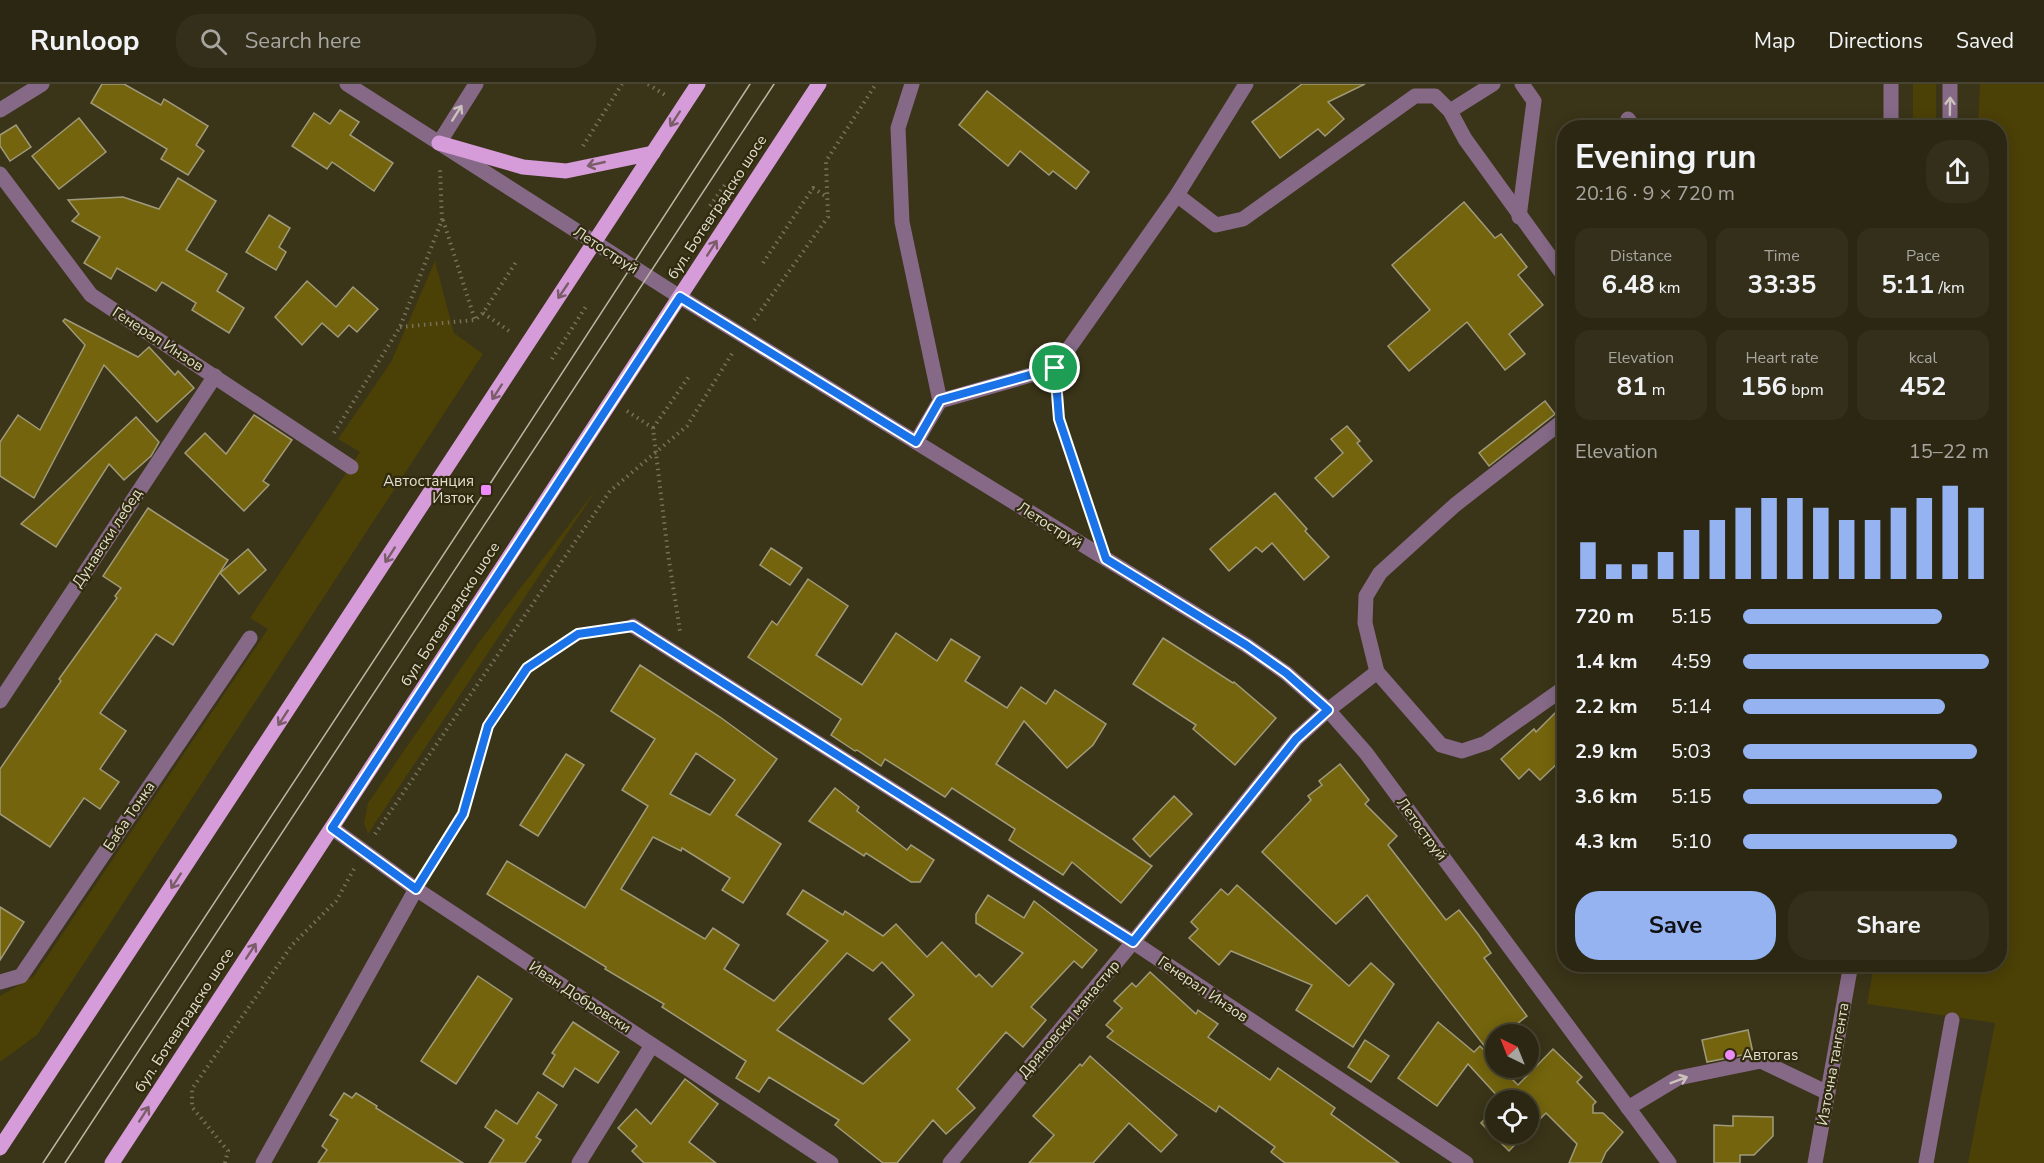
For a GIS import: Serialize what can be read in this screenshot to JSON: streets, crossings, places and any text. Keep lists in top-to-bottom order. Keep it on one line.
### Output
{"streets":{"main road":["бул. Ботевградско шосе"],"street":["Летоструй","Генерал Инзов","Дунавски лебед","Баба Тонка","Иван Добровски","Дряновски манастир","Източна тангента"]},"crossings":[["бул. Ботевградско шосе","Летоструй"],["бул. Ботевградско шосе","Иван Добровски"],["Летоструй","Дряновски манастир"],["Генерал Инзов","Дунавски лебед"],["Генерал Инзов","Дряновски манастир"]],"places":{"transit":["Автостанция Изток"],"other":["Автогаѕ"]},"north":"top left","page":{"header":"Runloop","search":"Search here","nav":["Map","Directions","Saved"],"heading":["Evening run","20:16 · 9 × 720 m"],"stats":[["Distance","6.48 km"],["Time","33:35"],["Pace","5:11 /km"],["Elevation","81 m"],["Heart rate","156 bpm"],["kcal","452"]],"chart":["Elevation","15–22 m"],"list":[{"name":"720 m","note":"5:15"},{"name":"1.4 km","note":"4:59"},{"name":"2.2 km","note":"5:14"},{"name":"2.9 km","note":"5:03"},{"name":"3.6 km","note":"5:15"},{"name":"4.3 km","note":"5:10"}],"buttons":["Save","Share"]}}
